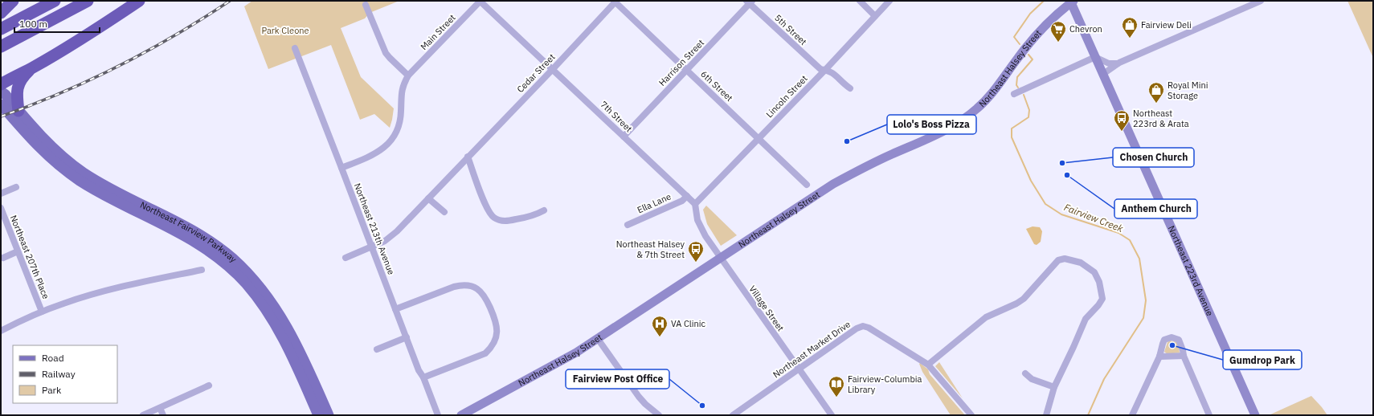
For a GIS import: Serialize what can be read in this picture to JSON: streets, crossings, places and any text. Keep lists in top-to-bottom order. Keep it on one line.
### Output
{"streets":{"main road":["Northeast Halsey Street","Northeast Fairview Parkway","Northeast 223rd Avenue"],"street":["5th Street","Main Street","Harrison Street","Cedar Street","6th Street","Lincoln Street","7th Street","Ella Lane","Northeast 213th Avenue","Northeast 207th Place","Village Street","Northeast Market Drive"]},"crossings":[["5th Street","Harrison Street"],["5th Street","Lincoln Street"],["Main Street","7th Street"],["Main Street","Northeast 213th Avenue"],["Harrison Street","6th Street"],["Harrison Street","7th Street"],["Northeast Halsey Street","Northeast 223rd Avenue"],["Northeast Halsey Street","Village Street"],["Cedar Street","6th Street"],["Cedar Street","7th Street"],["Cedar Street","Northeast 213th Avenue"],["6th Street","Lincoln Street"],["Lincoln Street","7th Street"],["7th Street","Ella Lane"],["Village Street","Northeast Market Drive"]],"water":["Fairview Creek"],"parks":["Park Cleone"],"places":{"shop":["Fairview Deli","Royal Mini Storage"],"supermarket":["Chevron"],"bus stop":["Northeast 223rd & Arata","Northeast Halsey & 7th Street"],"other":["Lolo's Boss Pizza","Chosen Church","Anthem Church","Gumdrop Park","Fairview Post Office"],"hospital":["VA Clinic"],"library":["Fairview-Columbia Library"]},"legend":["Road","Railway","Park"],"scale_bar":"100 m"}
